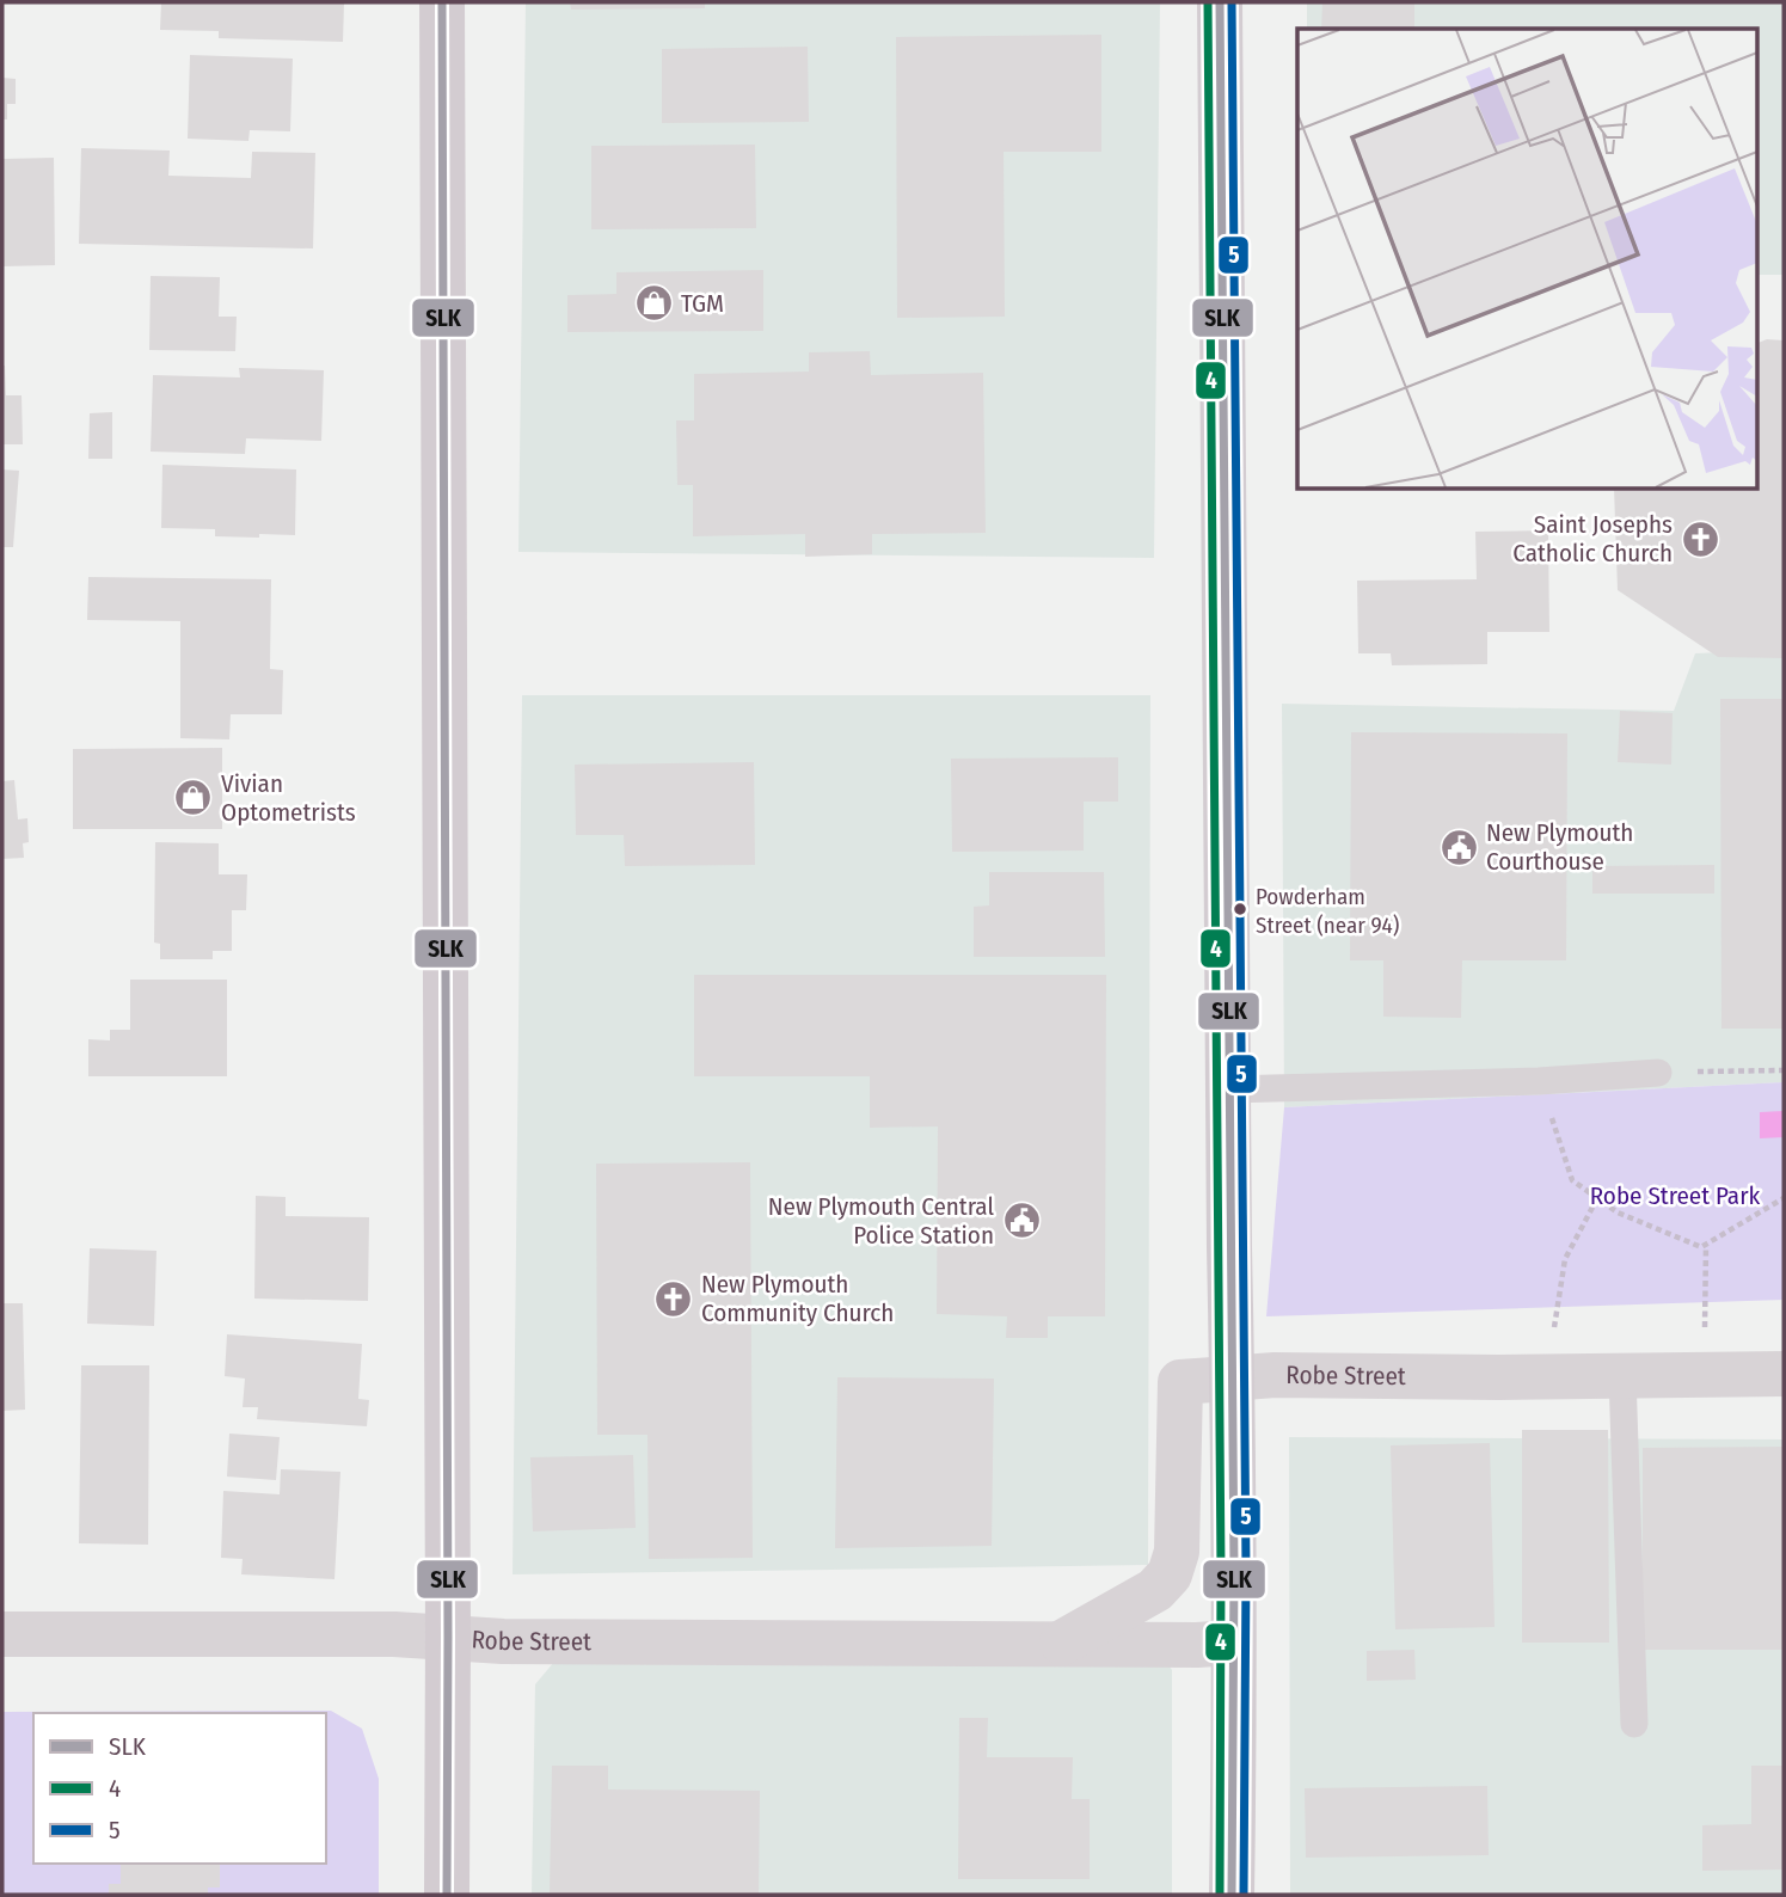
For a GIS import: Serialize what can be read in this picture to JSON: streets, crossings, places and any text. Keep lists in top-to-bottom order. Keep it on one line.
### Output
{"streets":{"street":["Robe Street"]},"parks":["Robe Street Park"],"places":{"shop":["TGM","Vivian Optometrists"],"church":["Saint Josephs Catholic Church","New Plymouth Community Church"],"public building":["New Plymouth Courthouse","New Plymouth Central Police Station"],"other":["Powderham Street (near 94)"]},"lines":["transit line SLK","transit line 4","transit line 5"],"legend":["SLK","4","5"]}
